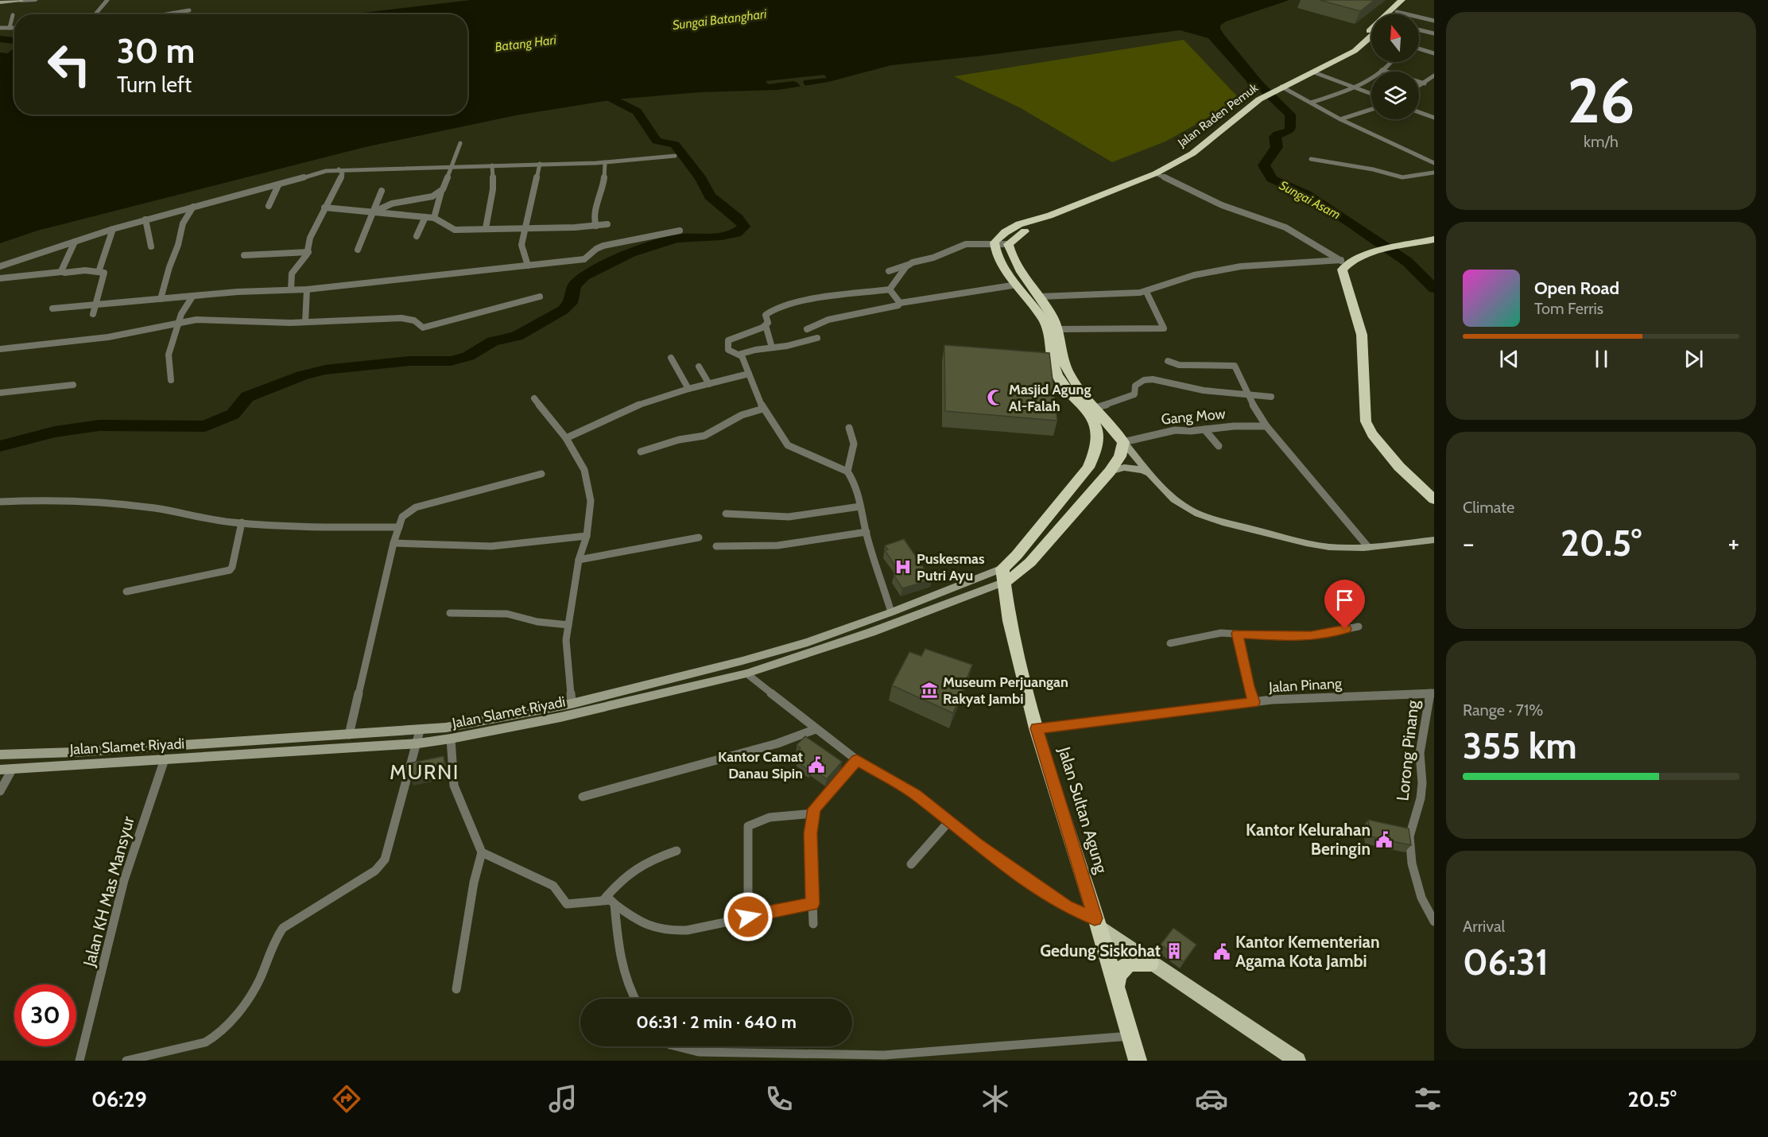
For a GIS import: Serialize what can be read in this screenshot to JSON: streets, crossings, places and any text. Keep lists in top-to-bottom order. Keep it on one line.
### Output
{"streets":{"highway":["Jalan Raden Pemuk","Jalan Sultan Agung"],"main road":["Jalan Slamet Riyadi"],"street":["Gang Mow","Jalan Pinang","Lorong Pinang","Jalan KH Mas Mansyur"]},"crossings":[["Jalan Pinang","Lorong Pinang"],["Jalan Pinang","Jalan Sultan Agung"],["Jalan Slamet Riyadi","Jalan Sultan Agung"],["Jalan Slamet Riyadi","Jalan KH Mas Mansyur"]],"districts":["MURNI"],"water":["Sungai Batanghari","Batang Hari","Sungai Asam"],"places":{"mosque":["Masjid Agung Al-Falah"],"hospital":["Puskesmas Putri Ayu"],"museum":["Museum Perjuangan Rakyat Jambi"],"public building":["Kantor Camat Danau Sipin","Kantor Kelurahan Beringin","Kantor Kementerian Agama Kota Jambi"],"building":["Gedung Siskohat"]},"north":"top","page":{"tile":[["26","km/h"],"Climate",["Range · 71%","355 km"],["Arrival","06:31"]],"turn":["30 m","Turn left"],"song":["Open Road","Tom Ferris"],"heat":["−","20.5°","+"],"limit":"30","trip":"06:31 · 2 min · 640 m","tabs":["06:29","20.5°"]}}
